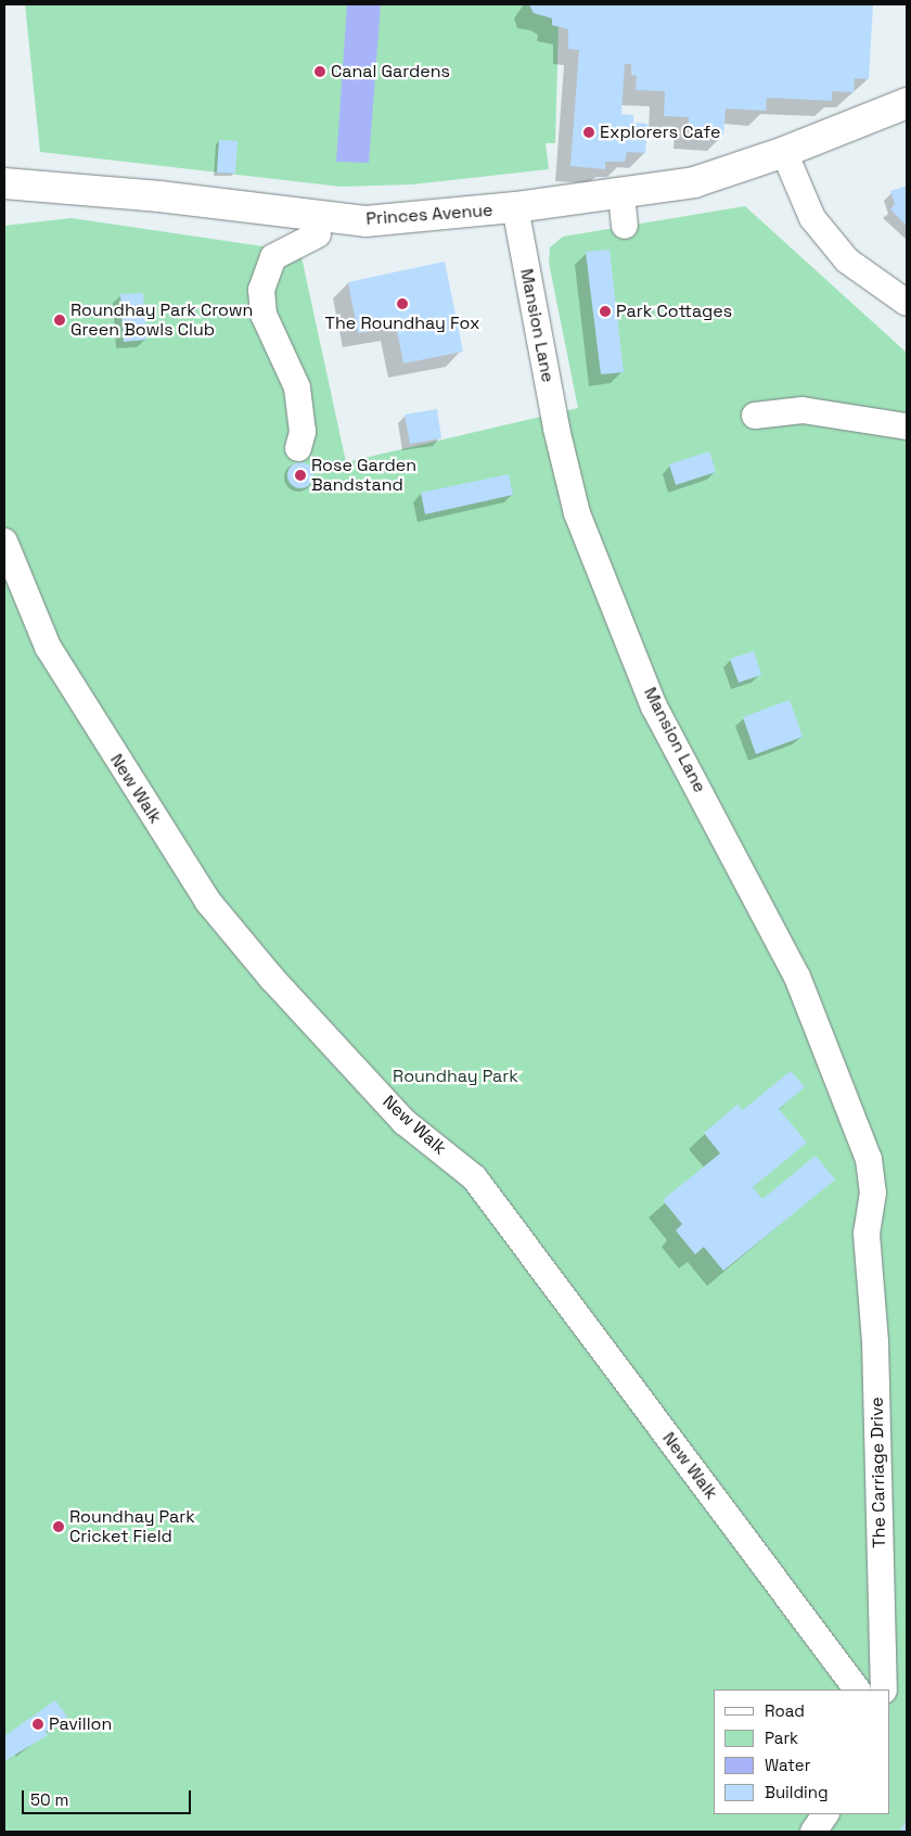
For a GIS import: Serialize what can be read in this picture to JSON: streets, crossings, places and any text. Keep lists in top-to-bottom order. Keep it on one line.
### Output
{"streets":{"street":["Princes Avenue","Mansion Lane","New Walk","The Carriage Drive"]},"crossings":[["Princes Avenue","Mansion Lane"],["Mansion Lane","The Carriage Drive"]],"parks":["Roundhay Park"],"places":["Canal Gardens","Explorers Cafe","The Roundhay Fox","Park Cottages","Roundhay Park Crown Green Bowls Club","Rose Garden Bandstand","Roundhay Park Cricket Field","Pavillon"],"legend":["Road","Park","Water","Building"],"scale_bar":"50 m"}
